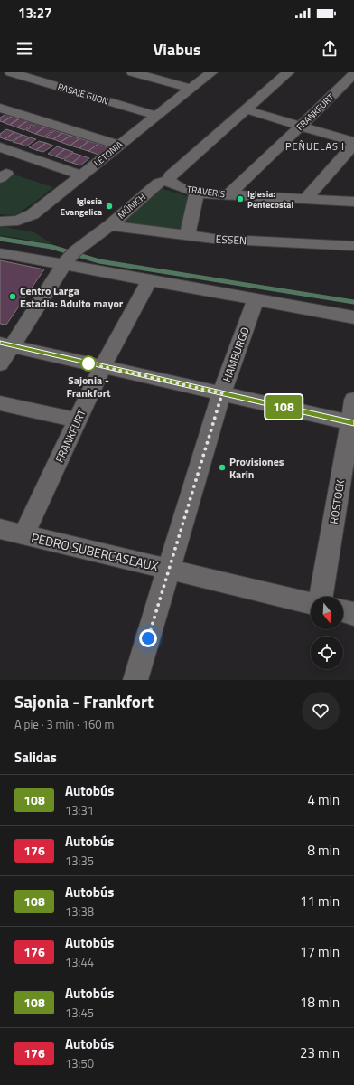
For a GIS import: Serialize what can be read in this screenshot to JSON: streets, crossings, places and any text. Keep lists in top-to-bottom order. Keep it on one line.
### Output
{"streets":{"street":["PASAJE GIJON","FRANKFURT","LETONIA","TRAVERIS","MÚNICH","ESSEN","HAMBURGO","ROSTOCK","PEDRO SUBERCASEAUX"]},"crossings":[["PASAJE GIJON","LETONIA"],["FRANKFURT","TRAVERIS"],["FRANKFURT","PEDRO SUBERCASEAUX"],["TRAVERIS","MÚNICH"],["MÚNICH","ESSEN"],["HAMBURGO","PEDRO SUBERCASEAUX"]],"districts":["PEÑUELAS I"],"places":["Iglesia: Pentecostal","Iglesia Evangelica","Centro Larga Estadia: Adulto mayor","Sajonia - Frankfort","Provisiones Karin"],"lines":["bus line 108"],"north":"bottom","page":{"status":"13:27","header":"Viabus","on_map":"108","heading":[["Sajonia - Frankfort","A pie · 3 min · 160 m"],"Salidas"],"list":[{"mark":"108","name":"Autobús","note":"13:31","value":"4 min"},{"mark":"176","name":"Autobús","note":"13:35","value":"8 min"},{"mark":"108","name":"Autobús","note":"13:38","value":"11 min"},{"mark":"176","name":"Autobús","note":"13:44","value":"17 min"},{"mark":"108","name":"Autobús","note":"13:45","value":"18 min"},{"mark":"176","name":"Autobús","note":"13:50","value":"23 min"}]}}
